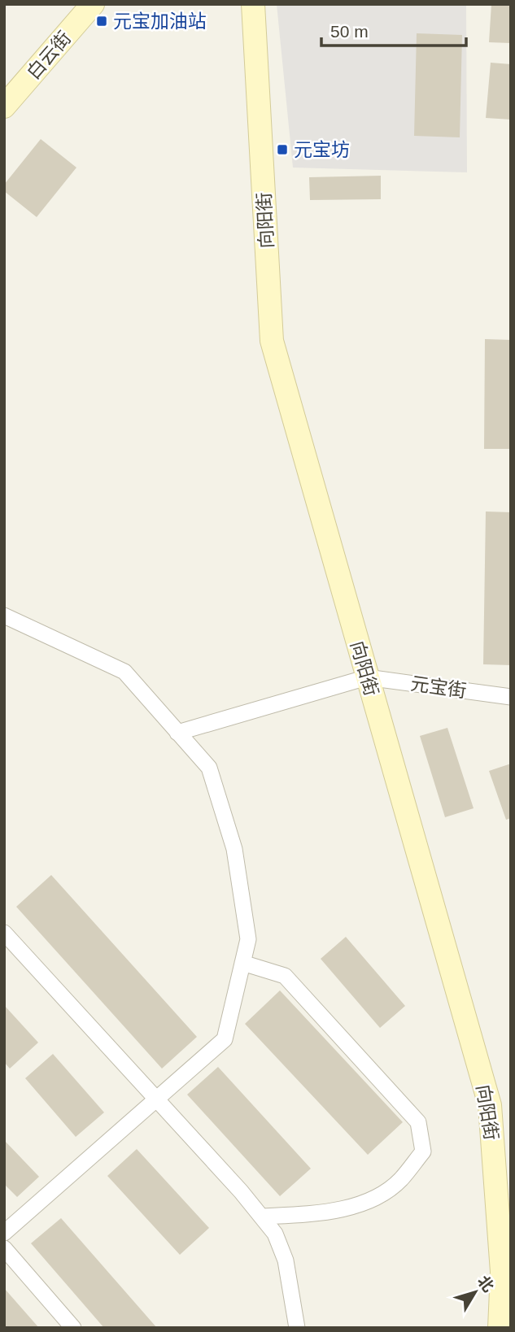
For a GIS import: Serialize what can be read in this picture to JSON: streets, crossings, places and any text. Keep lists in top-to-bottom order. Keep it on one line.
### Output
{"streets":{"street":["白云街","向阳街","元宝街"]},"crossings":[["向阳街","元宝街"]],"places":{"transit":["元宝加油站","元宝坊"]},"scale_bar":"50 m","north":"top right"}
